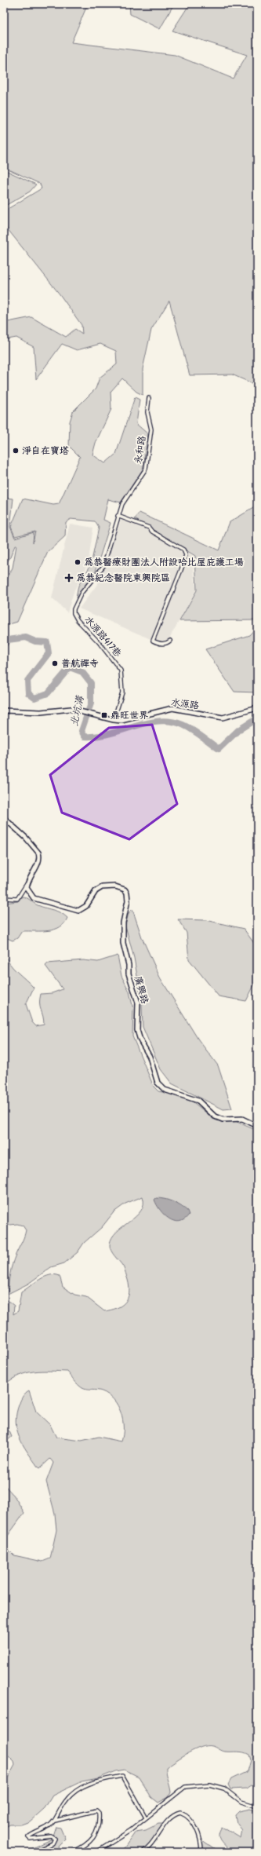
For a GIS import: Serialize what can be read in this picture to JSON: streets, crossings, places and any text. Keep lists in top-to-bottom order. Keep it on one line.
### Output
{"streets":{"street":["永和路","水源路417巷","水源路","廣興路"]},"crossings":[["永和路","水源路417巷"],["水源路417巷","水源路"]],"water":["北坑溝"],"places":{"other":["淨自在寶塔","為恭醫療財團法人附設哈比屋庇護工場","普航禪寺"],"health":["為恭紀念醫院東興院區"],"transit":["鼎旺世界"]}}
